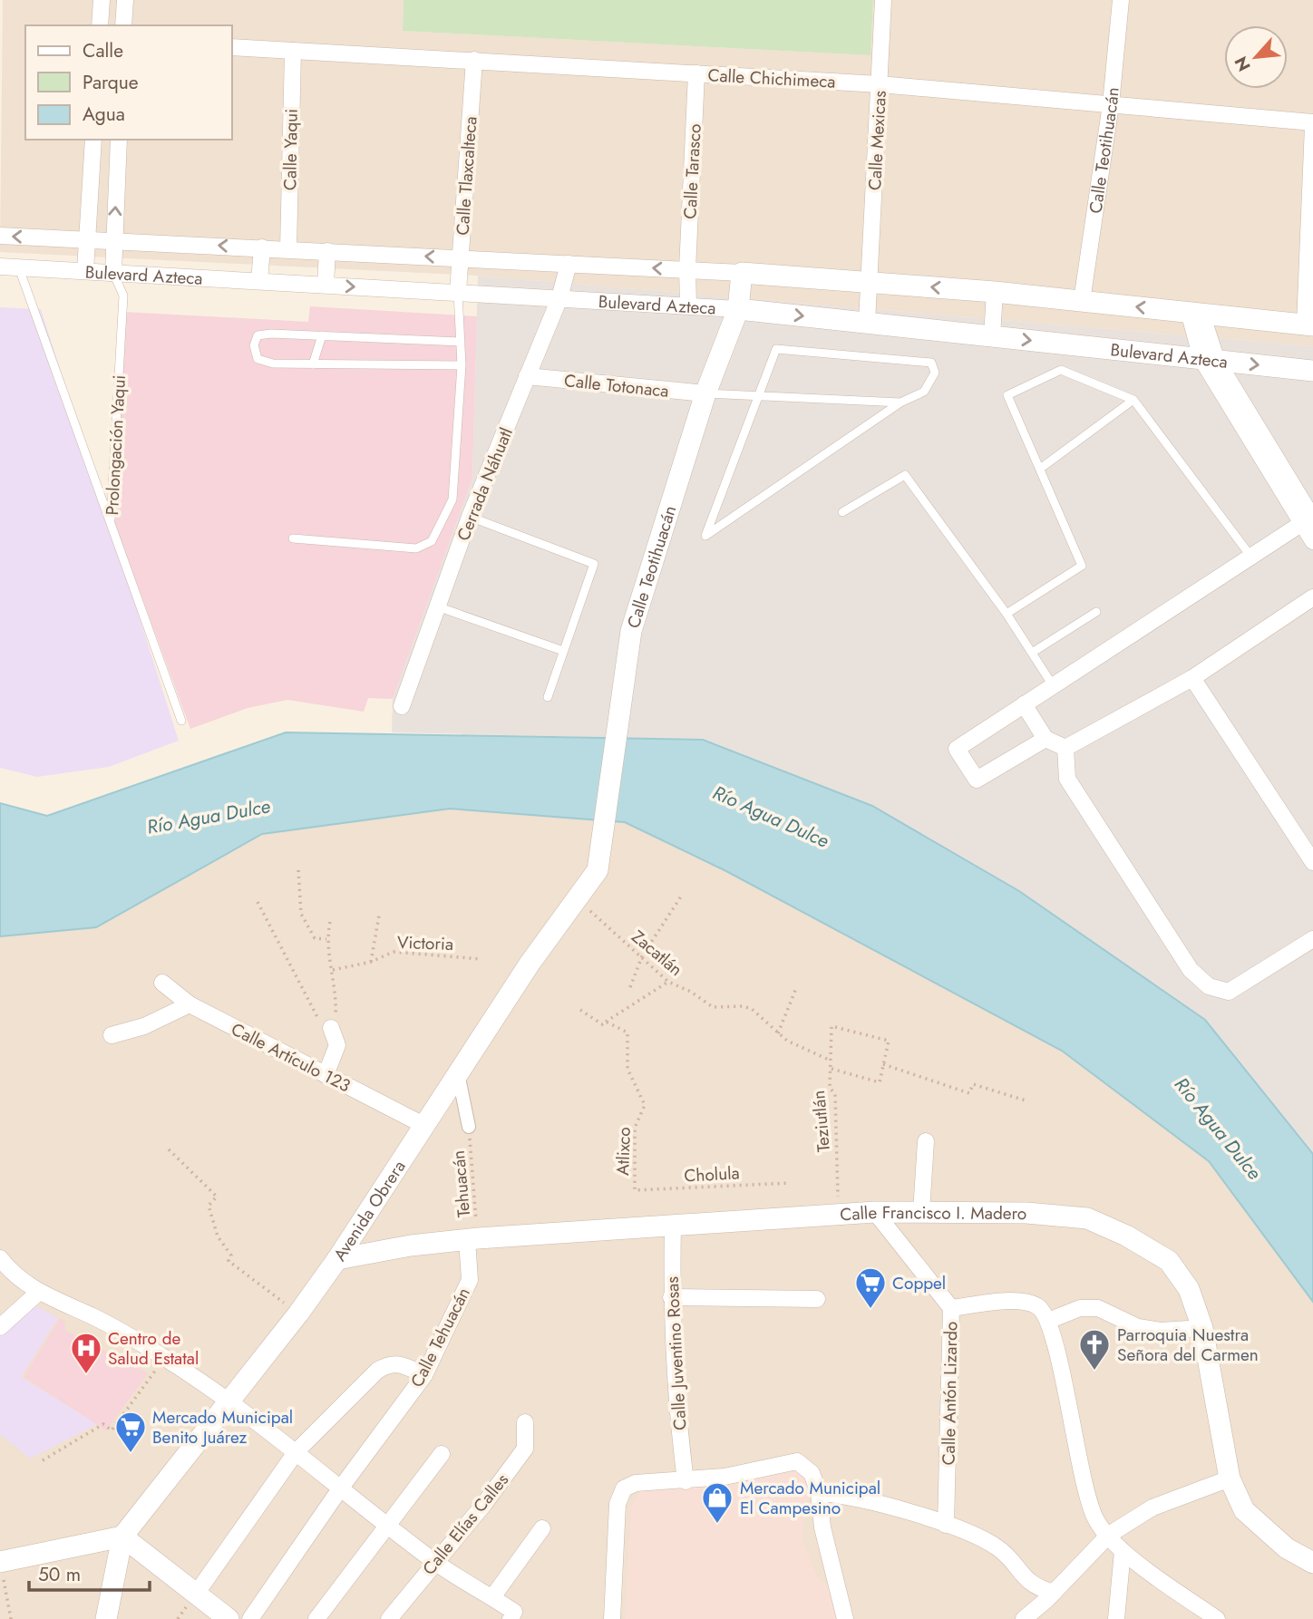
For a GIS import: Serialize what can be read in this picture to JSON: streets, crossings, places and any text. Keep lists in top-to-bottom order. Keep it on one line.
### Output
{"streets":{"street":["Calle Chichimeca","Calle Mexicas","Calle Yaqui","Calle Teotihuacán","Calle Tarasco","Calle Tlaxcalteca","Bulevard Azteca","Calle Totonaca","Cerrada Náhuatl","Calle Artículo 123","Avenida Obrera","Calle Francisco I. Madero","Calle Tehuacán","Calle Juventino Rosas","Calle Antón Lizardo","Calle Elías Calles"],"lane":["Prolongación Yaqui"],"path":["Victoria","Zacatlán","Teziutlán","Atlixco","Cholula","Tehuacán"]},"crossings":[["Calle Chichimeca","Calle Mexicas"],["Calle Chichimeca","Calle Yaqui"],["Calle Chichimeca","Calle Teotihuacán"],["Calle Chichimeca","Calle Tarasco"],["Calle Chichimeca","Calle Tlaxcalteca"],["Calle Mexicas","Bulevard Azteca"],["Calle Yaqui","Bulevard Azteca"],["Calle Teotihuacán","Bulevard Azteca"],["Calle Teotihuacán","Calle Totonaca"],["Calle Teotihuacán","Avenida Obrera"],["Calle Tarasco","Bulevard Azteca"],["Calle Tlaxcalteca","Bulevard Azteca"],["Bulevard Azteca","Prolongación Yaqui"],["Bulevard Azteca","Cerrada Náhuatl"],["Calle Totonaca","Cerrada Náhuatl"],["Zacatlán","Teziutlán"],["Zacatlán","Avenida Obrera"],["Calle Artículo 123","Avenida Obrera"],["Teziutlán","Calle Francisco I. Madero"],["Atlixco","Cholula"],["Tehuacán","Calle Francisco I. Madero"],["Tehuacán","Calle Tehuacán"],["Avenida Obrera","Calle Francisco I. Madero"],["Calle Francisco I. Madero","Calle Tehuacán"],["Calle Francisco I. Madero","Calle Juventino Rosas"],["Calle Francisco I. Madero","Calle Antón Lizardo"]],"water":["Río Agua Dulce"],"places":{"supermarket":["Coppel","Mercado Municipal Benito Juárez"],"church":["Parroquia Nuestra Señora del Carmen"],"hospital":["Centro de Salud Estatal"],"shop":["Mercado Municipal El Campesino"]},"legend":["Calle","Parque","Agua"],"scale_bar":"50 m","north":"bottom left"}
